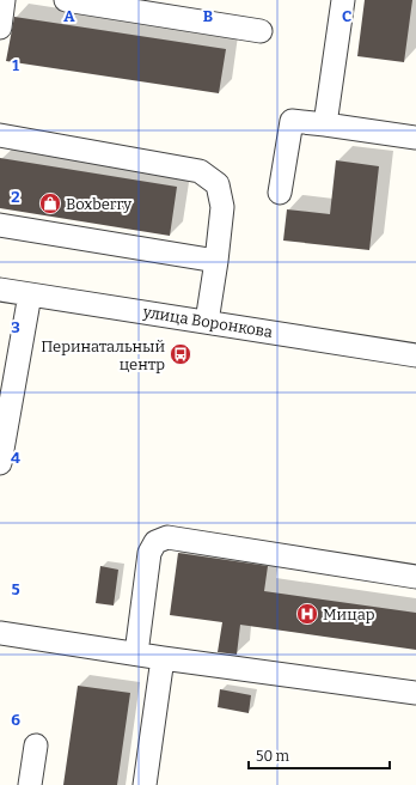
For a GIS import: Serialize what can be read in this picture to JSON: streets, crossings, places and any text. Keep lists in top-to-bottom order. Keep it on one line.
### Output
{"streets":{"street":["улица Воронкова"]},"places":{"shop":["Boxberry"],"bus stop":["Перинатальный центр"],"hospital":["Мицар"]},"scale_bar":"50 m","grid":{"columns":["A","B","C"],"rows":["1","2","3","4","5","6"]}}
